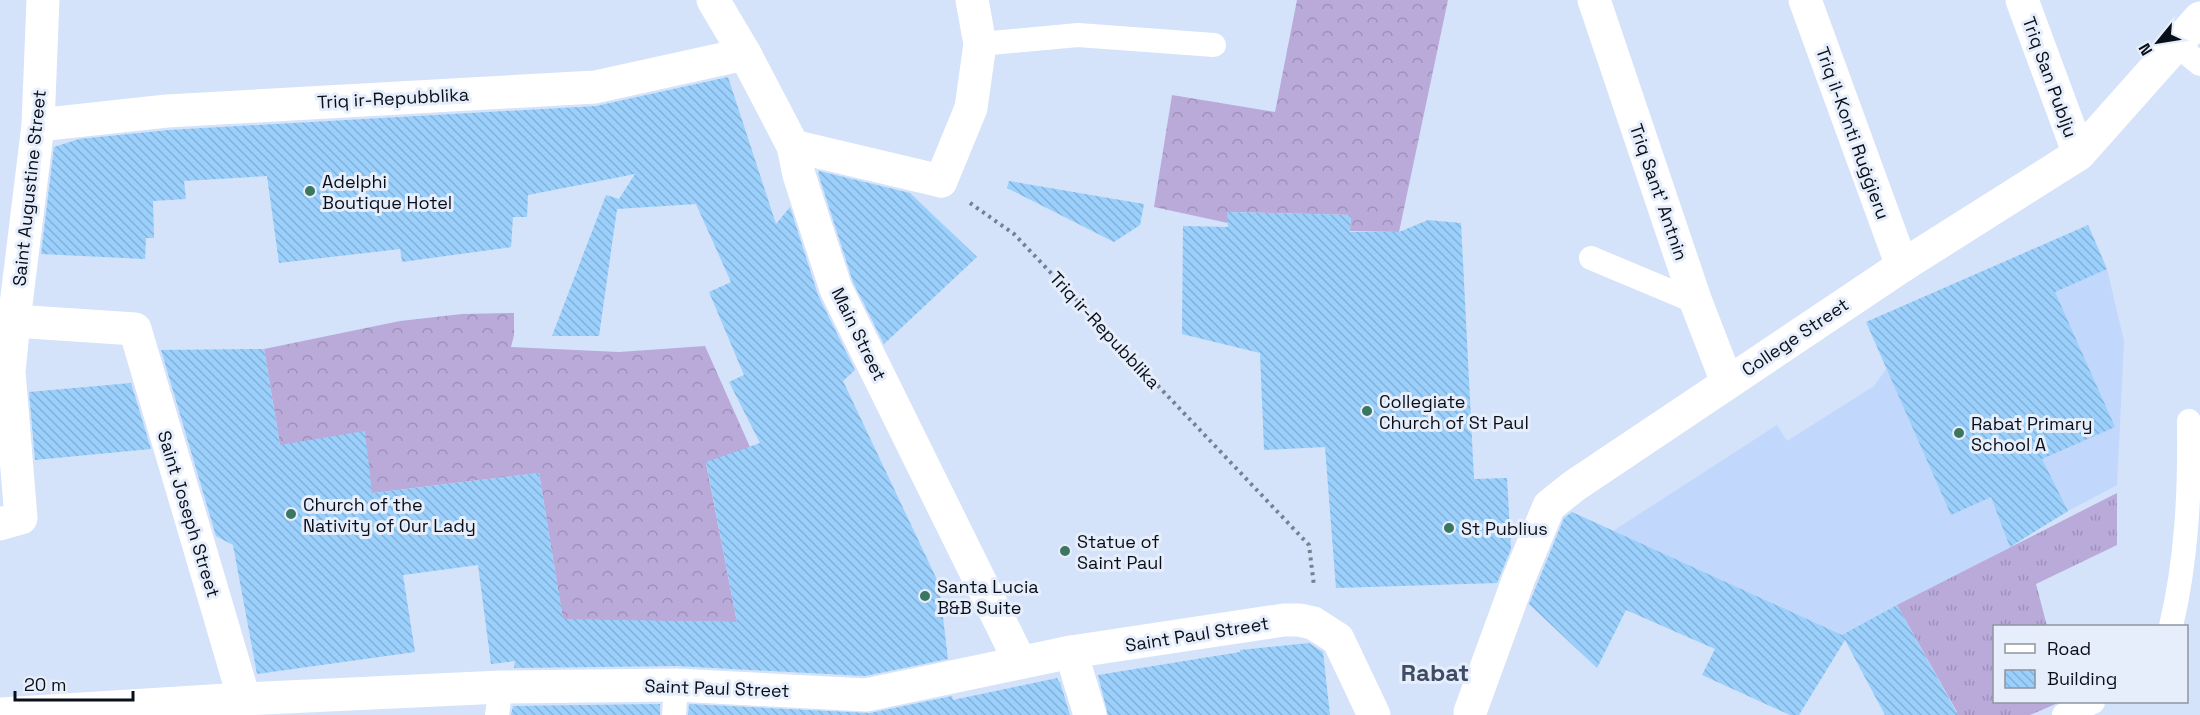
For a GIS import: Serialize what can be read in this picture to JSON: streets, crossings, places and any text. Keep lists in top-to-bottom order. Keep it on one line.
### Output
{"streets":{"street":["Triq San Publju","Triq ir-Repubblika","Triq il-Konti Ruġġieru","Saint Augustine Street","Triq Sant' Antnin","Main Street","College Street","Saint Joseph Street","Saint Paul Street"]},"crossings":[["Triq San Publju","College Street"],["Triq ir-Repubblika","Saint Augustine Street"],["Triq ir-Repubblika","Main Street"],["Triq ir-Repubblika","Saint Paul Street"],["Triq il-Konti Ruġġieru","College Street"],["Saint Augustine Street","Saint Joseph Street"],["Triq Sant' Antnin","College Street"],["Main Street","Saint Paul Street"],["Saint Joseph Street","Saint Paul Street"]],"districts":["Rabat"],"places":["Adelphi Boutique Hotel","Collegiate Church of St Paul","Rabat Primary School A","Church of the Nativity of Our Lady","St Publius","Statue of Saint Paul","Santa Lucia B&B Suite"],"legend":["Road","Building"],"scale_bar":"20 m","north":"bottom left"}
